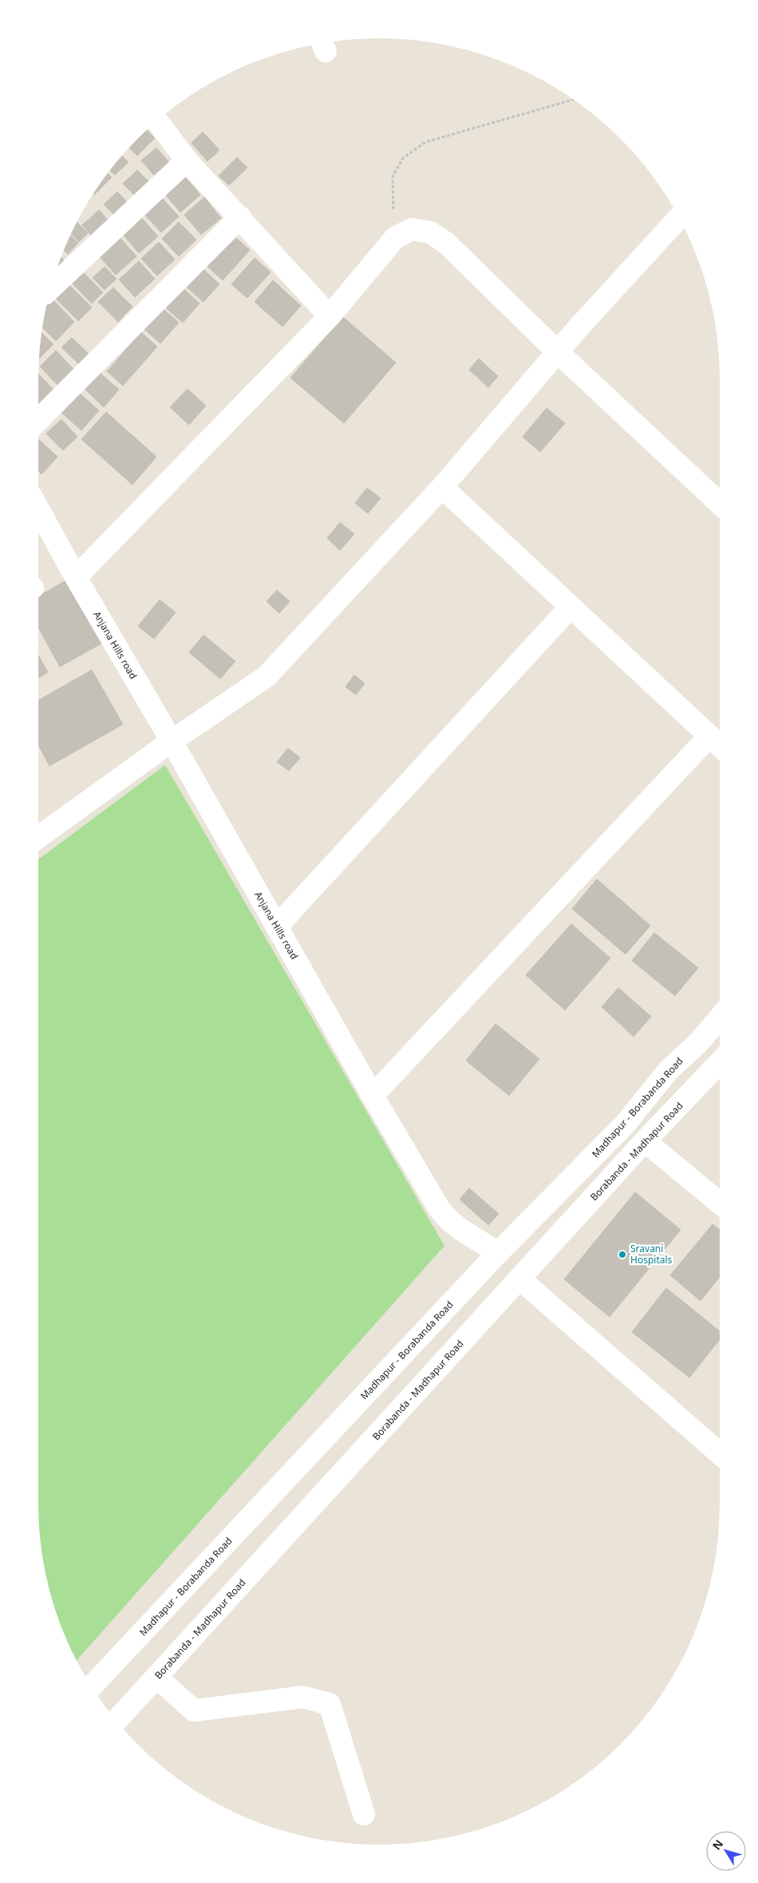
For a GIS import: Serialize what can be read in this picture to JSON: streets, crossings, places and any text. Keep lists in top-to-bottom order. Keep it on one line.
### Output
{"streets":{"street":["Anjana Hills road","Madhapur - Borabanda Road","Borabanda - Madhapur Road"]},"crossings":[["Anjana Hills road","Madhapur - Borabanda Road"]],"places":["Sravani Hospitals"],"north":"top left"}
